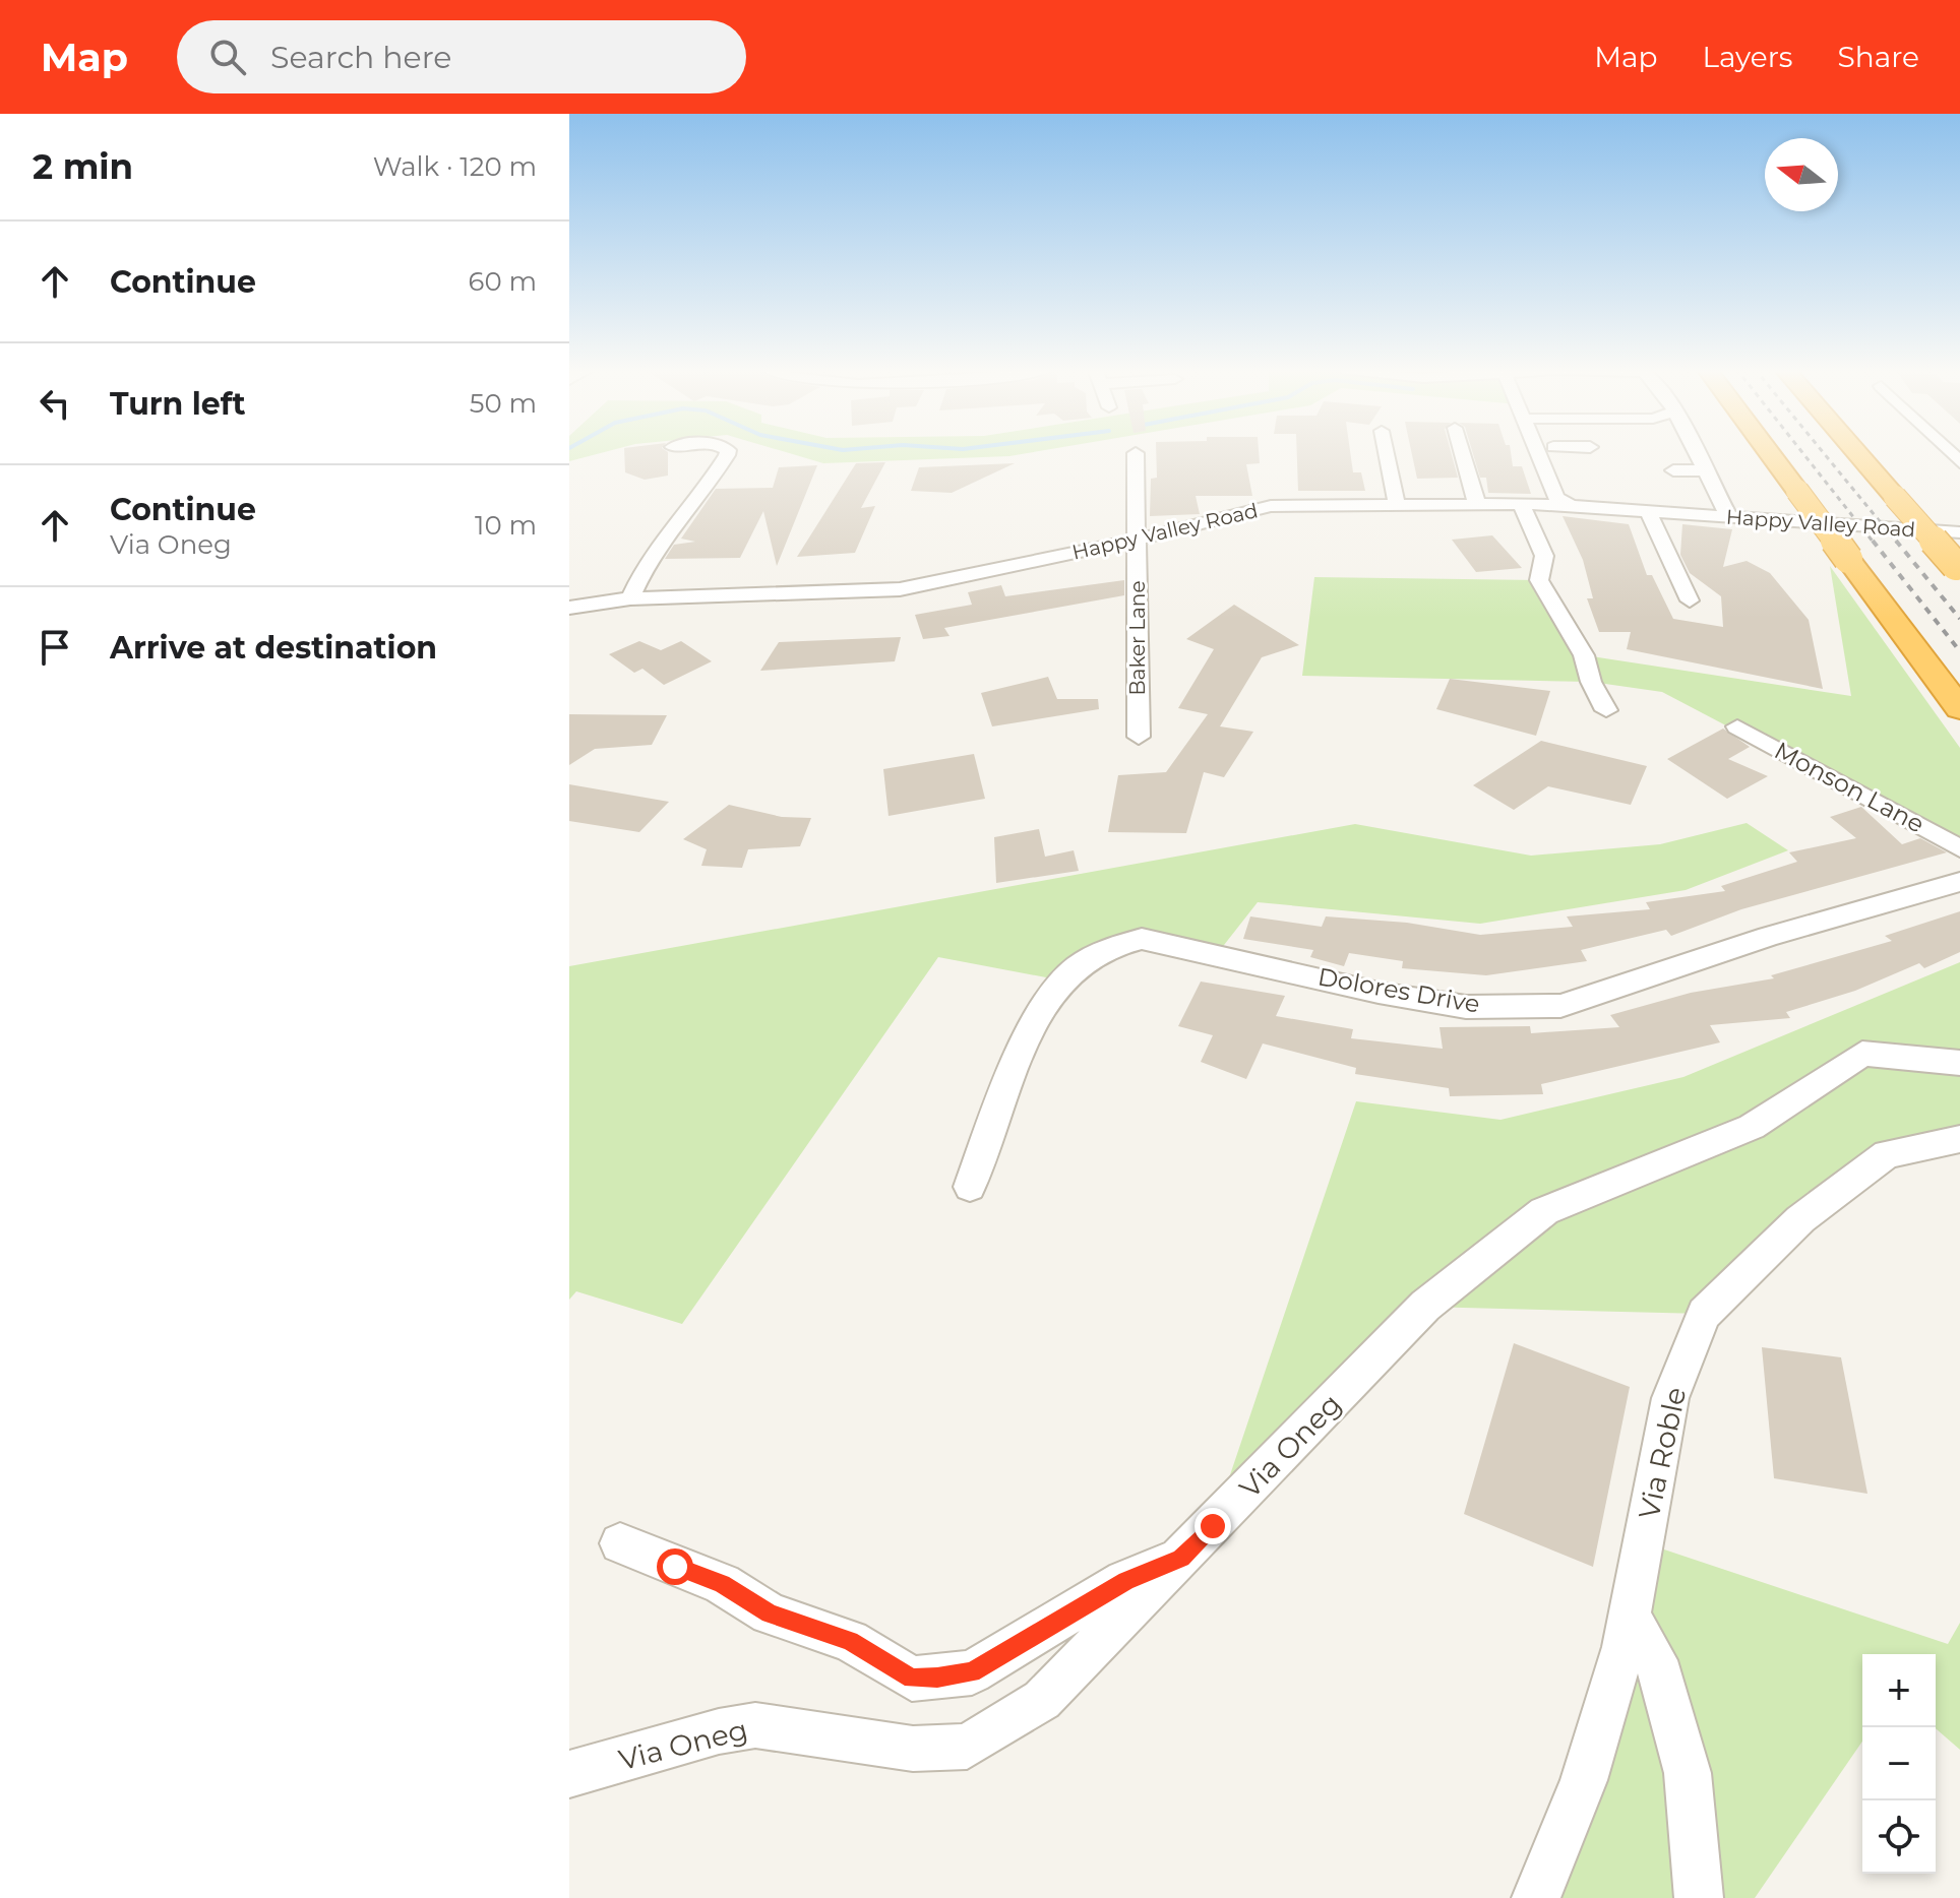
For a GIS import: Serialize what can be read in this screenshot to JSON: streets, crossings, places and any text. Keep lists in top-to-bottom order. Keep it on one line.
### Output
{"streets":{"street":["Happy Valley Road","Baker Lane","Monson Lane","Dolores Drive","Via Oneg","Via Roble"]},"crossings":[["Happy Valley Road","Baker Lane"]],"north":"left","page":{"header":"Map","search":"Search here","nav":["Map","Layers","Share"],"heading":["2 min","Walk · 120 m"],"list":[["Continue","60 m"],["Turn left","50 m"],["Continue","Via Oneg","10 m"],"Arrive at destination"],"map_buttons":["+","−"]}}
